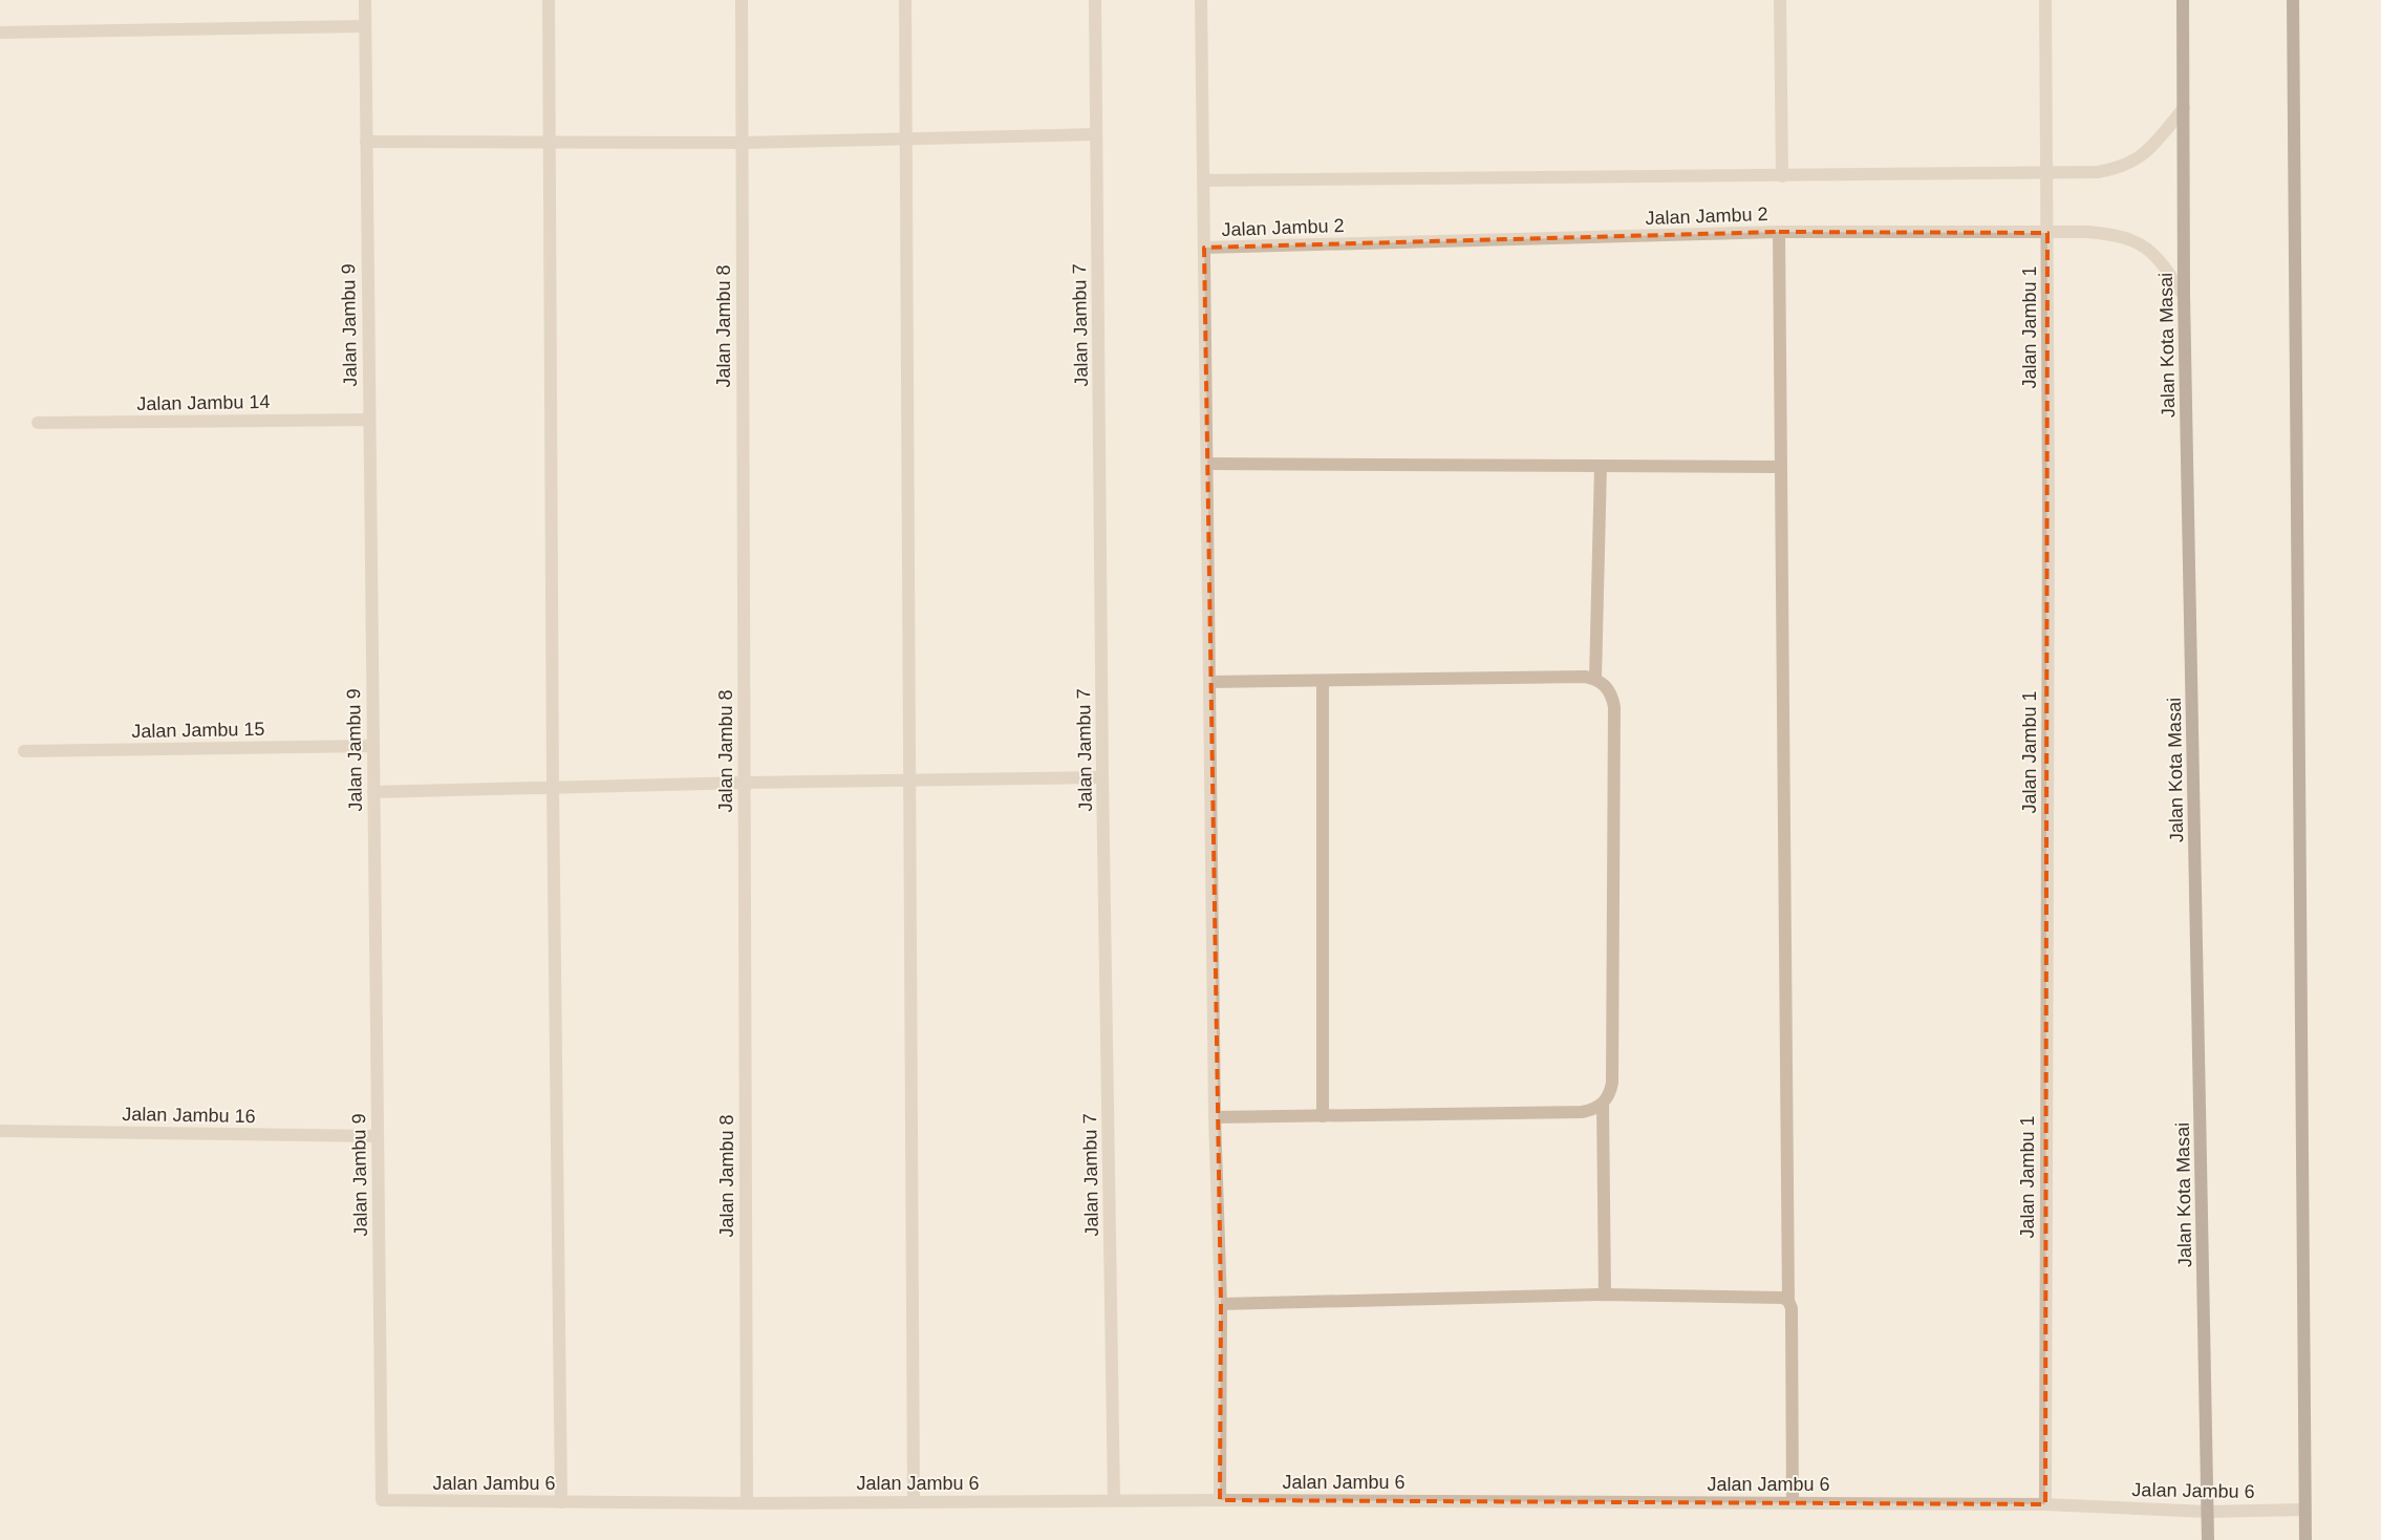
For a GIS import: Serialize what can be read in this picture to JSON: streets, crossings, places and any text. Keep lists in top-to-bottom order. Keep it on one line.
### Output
{"streets":{"main road":["Jalan Kota Masai"],"street":["Jalan Jambu 2","Jalan Jambu 9","Jalan Jambu 7","Jalan Jambu 8","Jalan Jambu 1","Jalan Jambu 14","Jalan Jambu 15","Jalan Jambu 16","Jalan Jambu 6"]},"crossings":[["Jalan Jambu 2","Jalan Jambu 1"],["Jalan Jambu 2","Jalan Kota Masai"],["Jalan Jambu 9","Jalan Jambu 14"],["Jalan Jambu 9","Jalan Jambu 15"],["Jalan Jambu 9","Jalan Jambu 16"],["Jalan Jambu 9","Jalan Jambu 6"],["Jalan Jambu 7","Jalan Jambu 6"],["Jalan Jambu 8","Jalan Jambu 6"],["Jalan Jambu 1","Jalan Jambu 6"],["Jalan Kota Masai","Jalan Jambu 6"]]}
